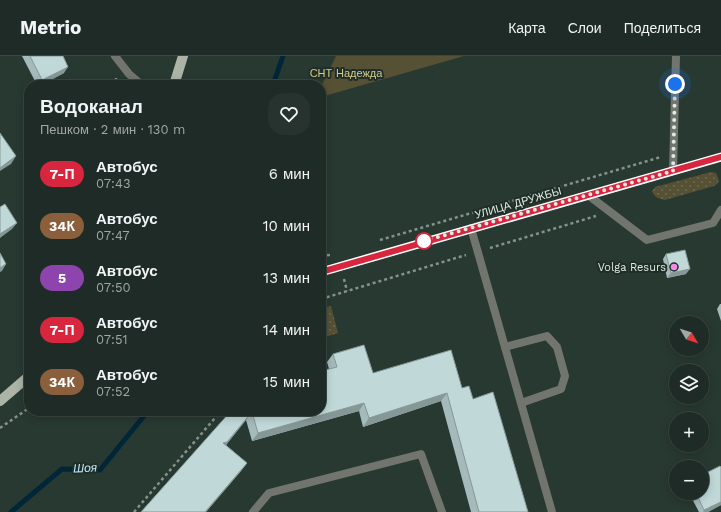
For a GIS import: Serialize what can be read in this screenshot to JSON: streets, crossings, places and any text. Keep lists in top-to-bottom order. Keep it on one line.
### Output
{"streets":{"main road":["УЛИЦА ДРУЖБЫ"]},"water":["Шоя"],"parks":["СНТ Надежда"],"places":["Volga Resurs"],"lines":["bus line 7-П"],"north":"bottom right","page":{"header":"Metrio","nav":["Карта","Слои","Поделиться"],"heading":["Водоканал","Пешком · 2 мин · 130 m"],"list":[{"mark":"7-П","name":"Автобус","note":"07:43","value":"6 мин"},{"mark":"34К","name":"Автобус","note":"07:47","value":"10 мин"},{"mark":"5","name":"Автобус","note":"07:50","value":"13 мин"},{"mark":"7-П","name":"Автобус","note":"07:51","value":"14 мин"},{"mark":"34К","name":"Автобус","note":"07:52","value":"15 мин"}],"map_buttons":["+","−"]}}
